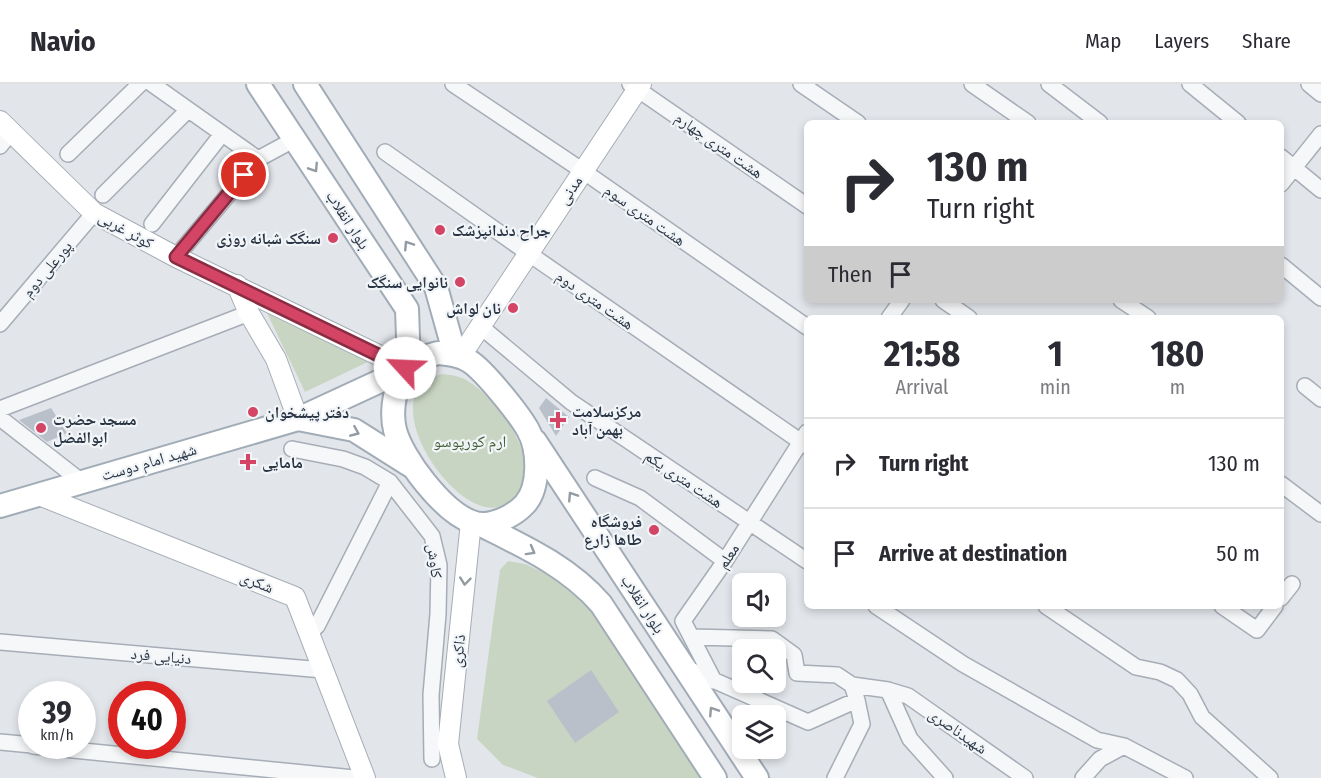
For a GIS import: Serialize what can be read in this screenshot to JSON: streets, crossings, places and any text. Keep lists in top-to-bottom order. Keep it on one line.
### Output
{"streets":{"main road":["بلوار انقلاب","شهید امام دوست"],"street":["هشت متری چهارم","مدنی","هشت متری سوم","کوثر غربی","پورعلی دوم","هشت متری دوم","هشت متری یکم","معلم","کاوش","شکری","ذاکری","دنیایی فرد","شهید‌ناصری"]},"crossings":[["هشت متری چهارم","مدنی"],["مدنی","هشت متری سوم"],["مدنی","بلوار انقلاب"],["مدنی","کوثر غربی"],["مدنی","هشت متری دوم"],["مدنی","شهید امام دوست"],["مدنی","هشت متری یکم"],["مدنی","ذاکری"],["بلوار انقلاب","کوثر غربی"],["بلوار انقلاب","شهید امام دوست"],["بلوار انقلاب","ذاکری"],["کوثر غربی","پورعلی دوم"],["کوثر غربی","شهید امام دوست"],["کوثر غربی","ذاکری"],["شهید امام دوست","شکری"],["شهید امام دوست","ذاکری"],["هشت متری یکم","معلم"],["معلم","شهید‌ناصری"],["شکری","دنیایی فرد"]],"parks":["ارم کورپوسو"],"places":{"other":["جراح دندانپزشک","سنگک شبانه روزی","نانوایی سنگک","نان لواش","دفتر پیشخوان","مسجد حضرت ابوالفضل","فروشگاه طاها زارع"],"health":["مرکزسلامت بهمن آباد","مامایی"]},"page":{"header":"Navio","nav":["Map","Layers","Share"],"turn":["130 m","Turn right"],"then":"Then","eta":["21:58","Arrival","1","min","180","m"],"list":[{"name":"Turn right","value":"130 m"},{"name":"Arrive at destination","value":"50 m"}],"speed":"39 km/h","limit":"40"}}
